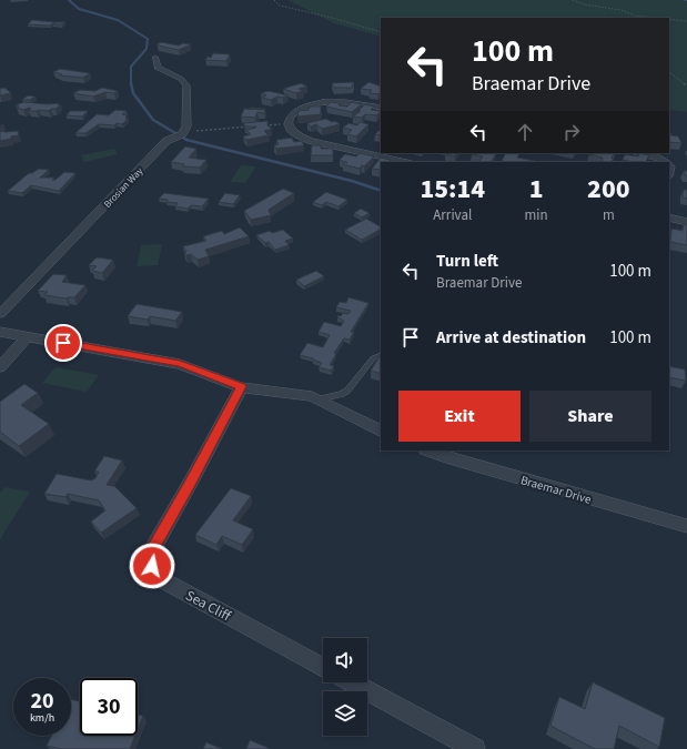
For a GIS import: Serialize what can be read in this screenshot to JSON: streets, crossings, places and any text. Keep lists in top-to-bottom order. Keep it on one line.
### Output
{"streets":{"street":["Brosian Way","Braemar Drive","Sea Cliff"]},"page":{"turn":["100 m","Braemar Drive"],"eta":["15:14","Arrival","1","min","200","m"],"list":[{"name":"Turn left","note":"Braemar Drive","value":"100 m"},{"name":"Arrive at destination","value":"100 m"}],"buttons":["Exit","Share"],"speed":"20 km/h","limit":"30"}}
